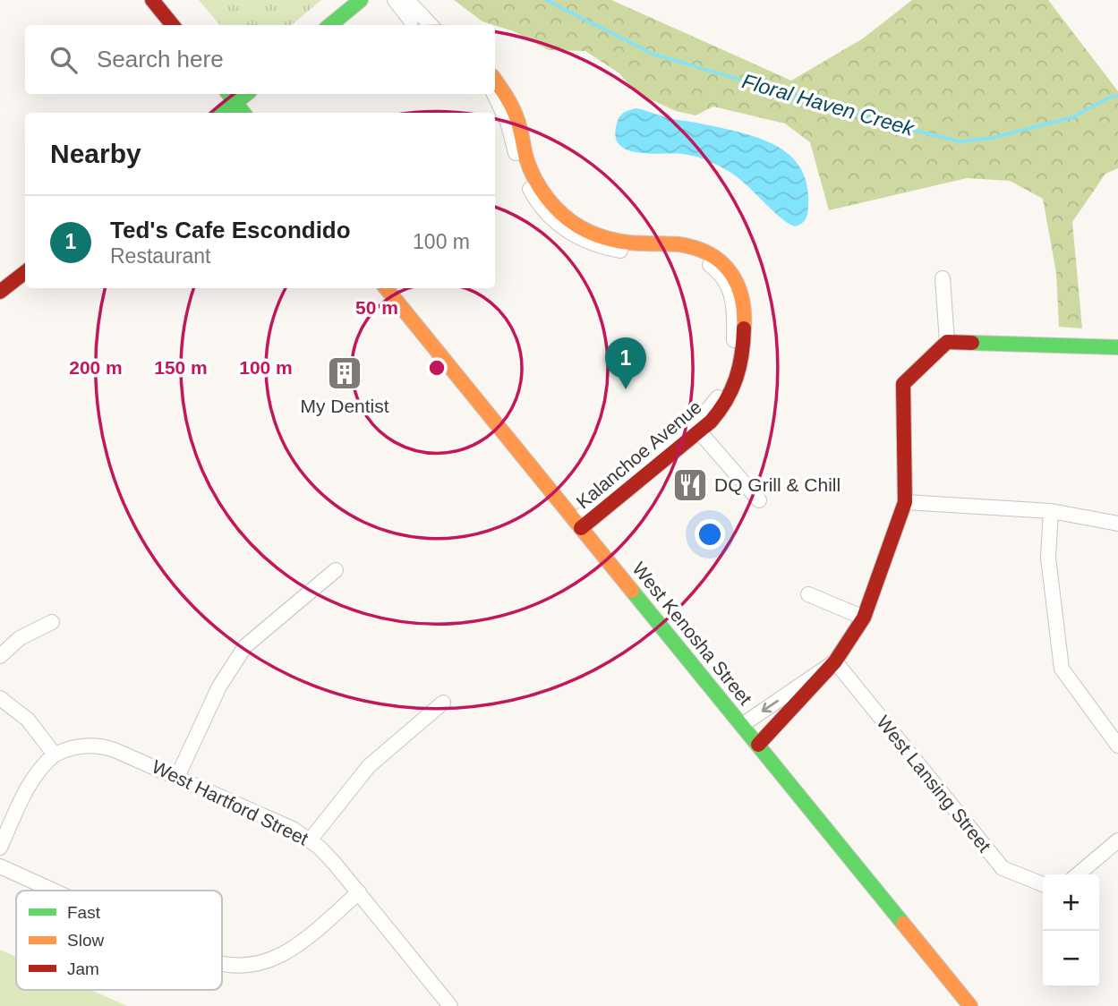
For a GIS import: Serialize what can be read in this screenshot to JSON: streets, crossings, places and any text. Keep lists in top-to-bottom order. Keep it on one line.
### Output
{"streets":{"street":["Kalanchoe Avenue","West Kenosha Street","West Lansing Street","West Hartford Street"]},"crossings":[["Kalanchoe Avenue","West Kenosha Street"]],"water":["Floral Haven Creek"],"places":{"building":["My Dentist"],"restaurant":["DQ Grill & Chill"]},"legend":["Fast","Slow","Jam"],"page":{"search":"Search here","heading":"Nearby","list":[{"mark":"1","name":"Ted's Cafe Escondido","note":"Restaurant","value":"100 m"}],"pins":"1","map_buttons":["+","−"]},"rings":["50 m","100 m","200 m","150 m"]}
